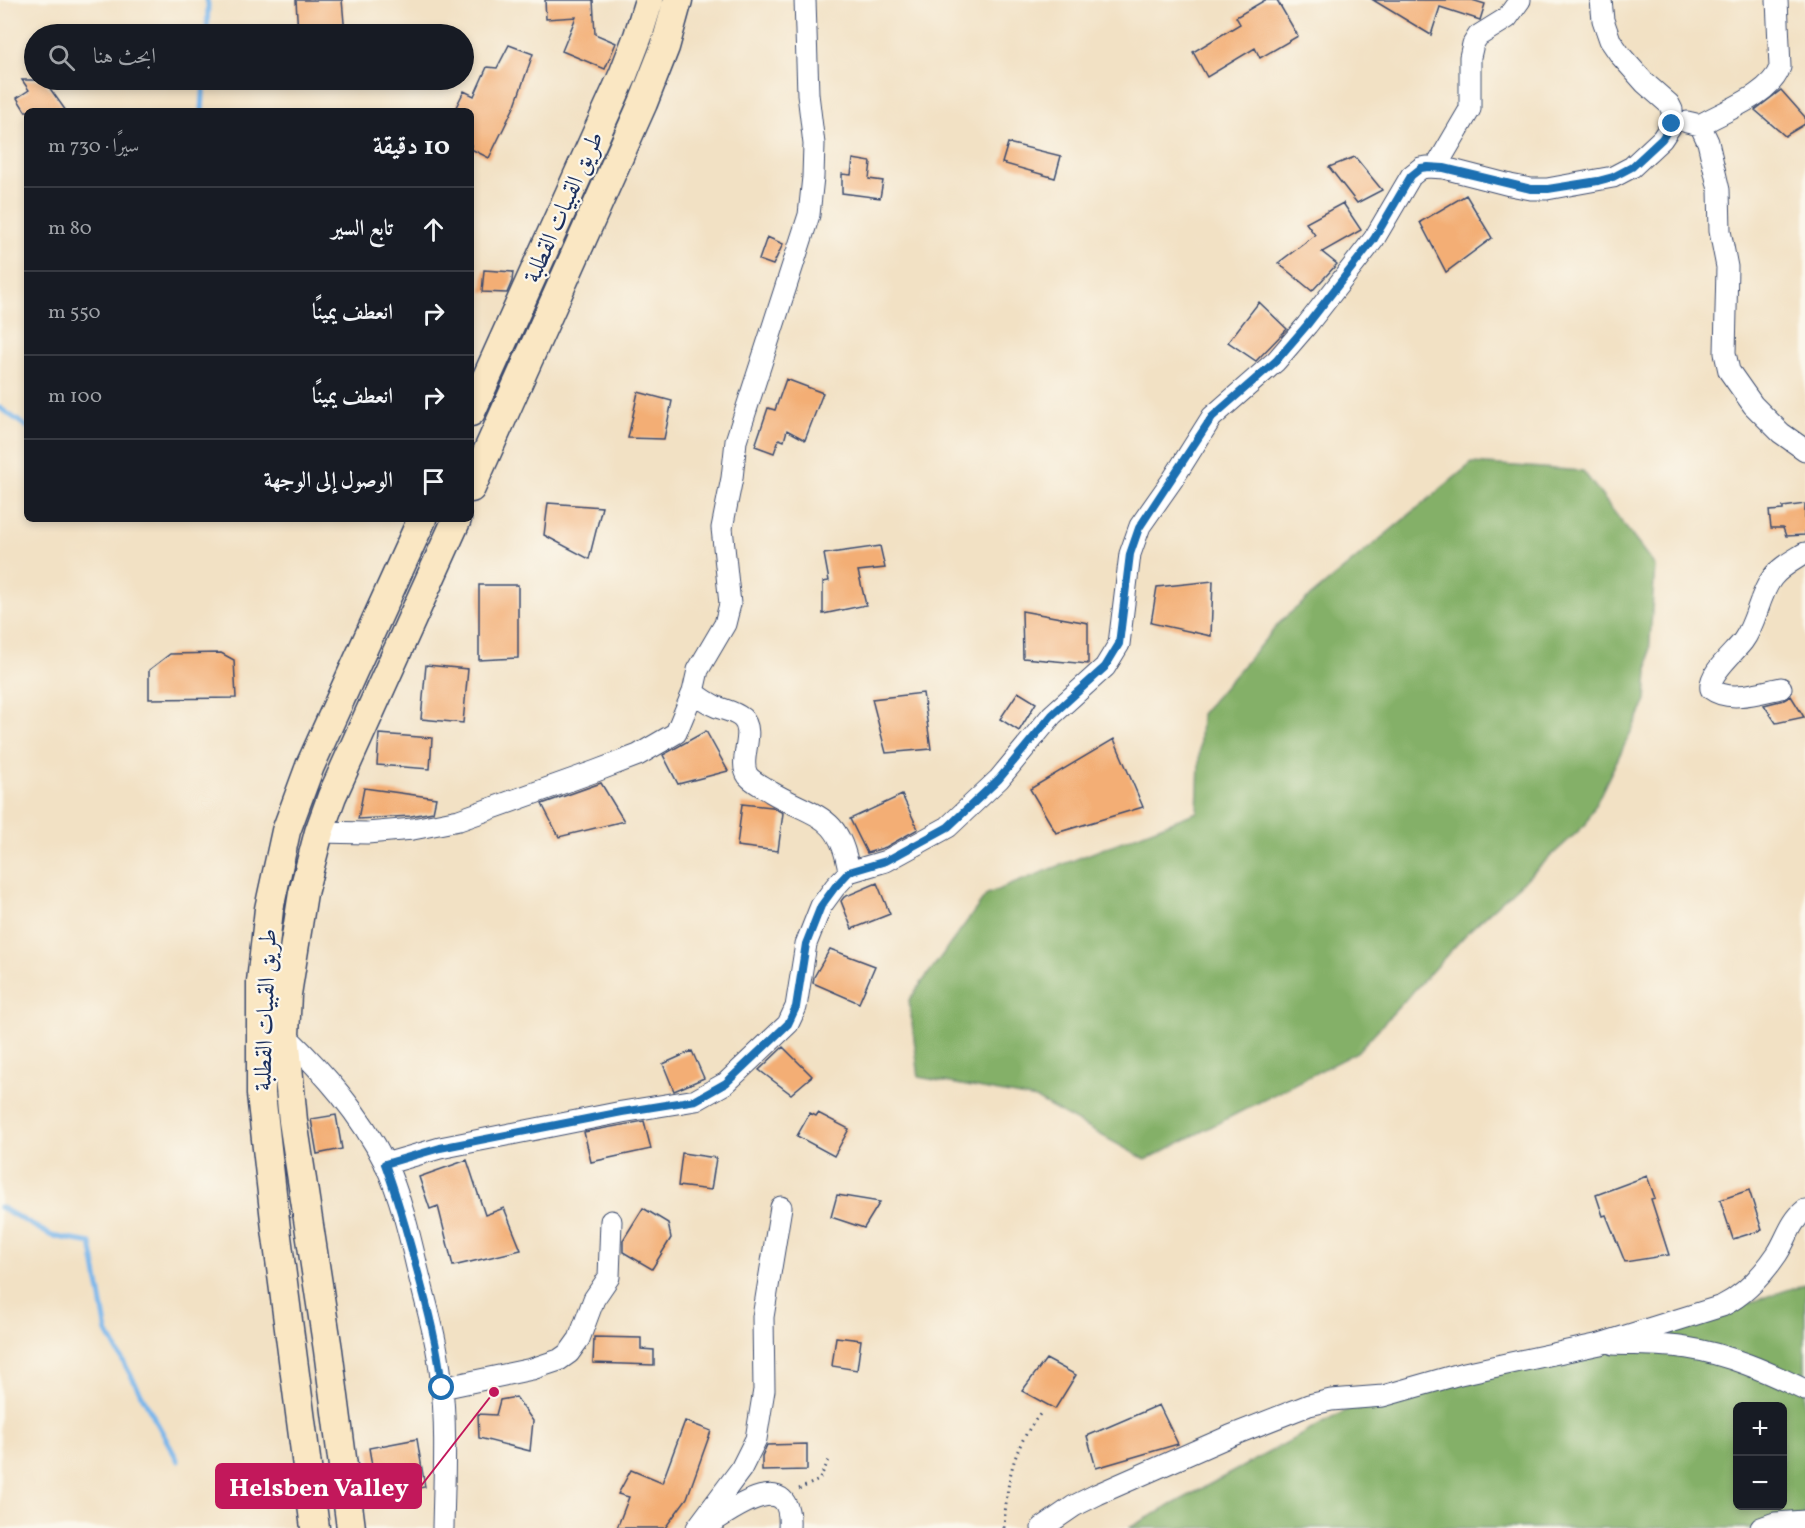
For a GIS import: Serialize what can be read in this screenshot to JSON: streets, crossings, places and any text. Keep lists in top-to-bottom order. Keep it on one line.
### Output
{"streets":{"main road":["طريق القبيات القطلبة"]},"places":["Helsben Valley"],"page":{"search":"ابحث هنا","heading":["10 دقيقة","سيرًا · 730 m"],"list":[["تابع السير","80 m"],["انعطف يمينًا","550 m"],["انعطف يمينًا","100 m"],"الوصول إلى الوجهة"],"map_buttons":["+","−"]}}
